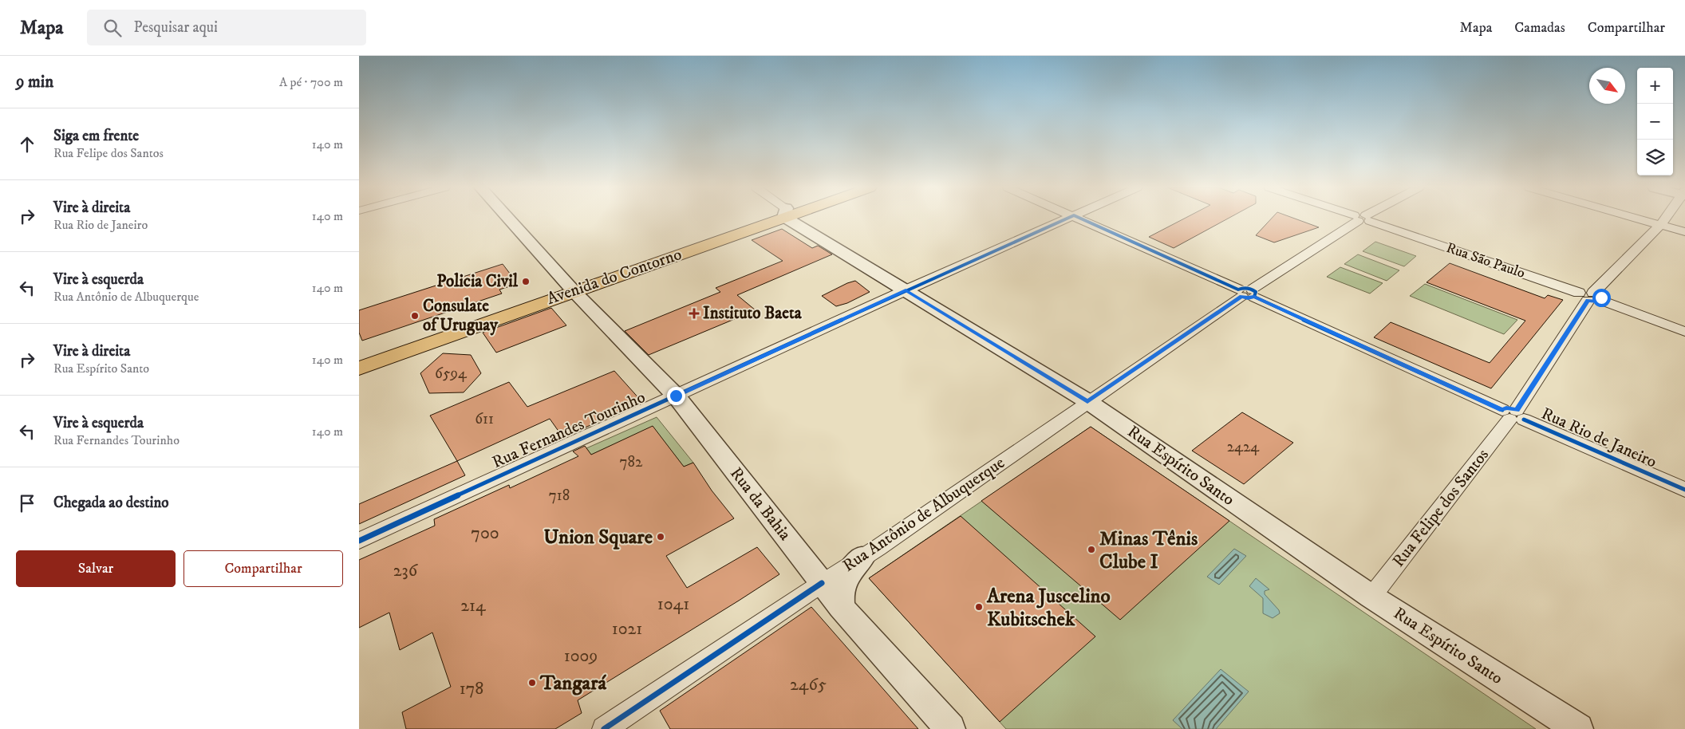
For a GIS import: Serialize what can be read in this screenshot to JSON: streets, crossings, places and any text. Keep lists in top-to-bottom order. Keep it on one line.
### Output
{"streets":{"main road":["Avenida do Contorno"],"street":["Rua São Paulo","Rua Fernandes Tourinho","Rua Rio de Janeiro","Rua Espírito Santo","Rua da Bahia","Rua Felipe dos Santos","Rua Antônio de Albuquerque"]},"crossings":[["Rua São Paulo","Rua Felipe dos Santos"],["Avenida do Contorno","Rua da Bahia"],["Rua Fernandes Tourinho","Rua Espírito Santo"],["Rua Fernandes Tourinho","Rua da Bahia"],["Rua Rio de Janeiro","Rua Felipe dos Santos"],["Rua Rio de Janeiro","Rua Antônio de Albuquerque"],["Rua Espírito Santo","Rua Felipe dos Santos"],["Rua Espírito Santo","Rua Antônio de Albuquerque"],["Rua da Bahia","Rua Antônio de Albuquerque"]],"places":{"other":["Policia Civil","Consulate of Uruguay","Union Square","Minas Tênis Clube I","Arena Juscelino Kubitschek","Tangará"],"health":["Instituto Baeta"]},"house_numbers":["6594","611","2424","782","718","700","236","1041","214","1021","1009","2465","178"],"north":"bottom right","page":{"header":"Mapa","search":"Pesquisar aqui","nav":["Mapa","Camadas","Compartilhar"],"heading":["9 min","A pé · 700 m"],"map_buttons":["+","−"],"list":[["Siga em frente","Rua Felipe dos Santos","140 m"],["Vire à direita","Rua Rio de Janeiro","140 m"],["Vire à esquerda","Rua Antônio de Albuquerque","140 m"],["Vire à direita","Rua Espírito Santo","140 m"],["Vire à esquerda","Rua Fernandes Tourinho","140 m"],"Chegada ao destino"],"buttons":["Salvar","Compartilhar"]}}
